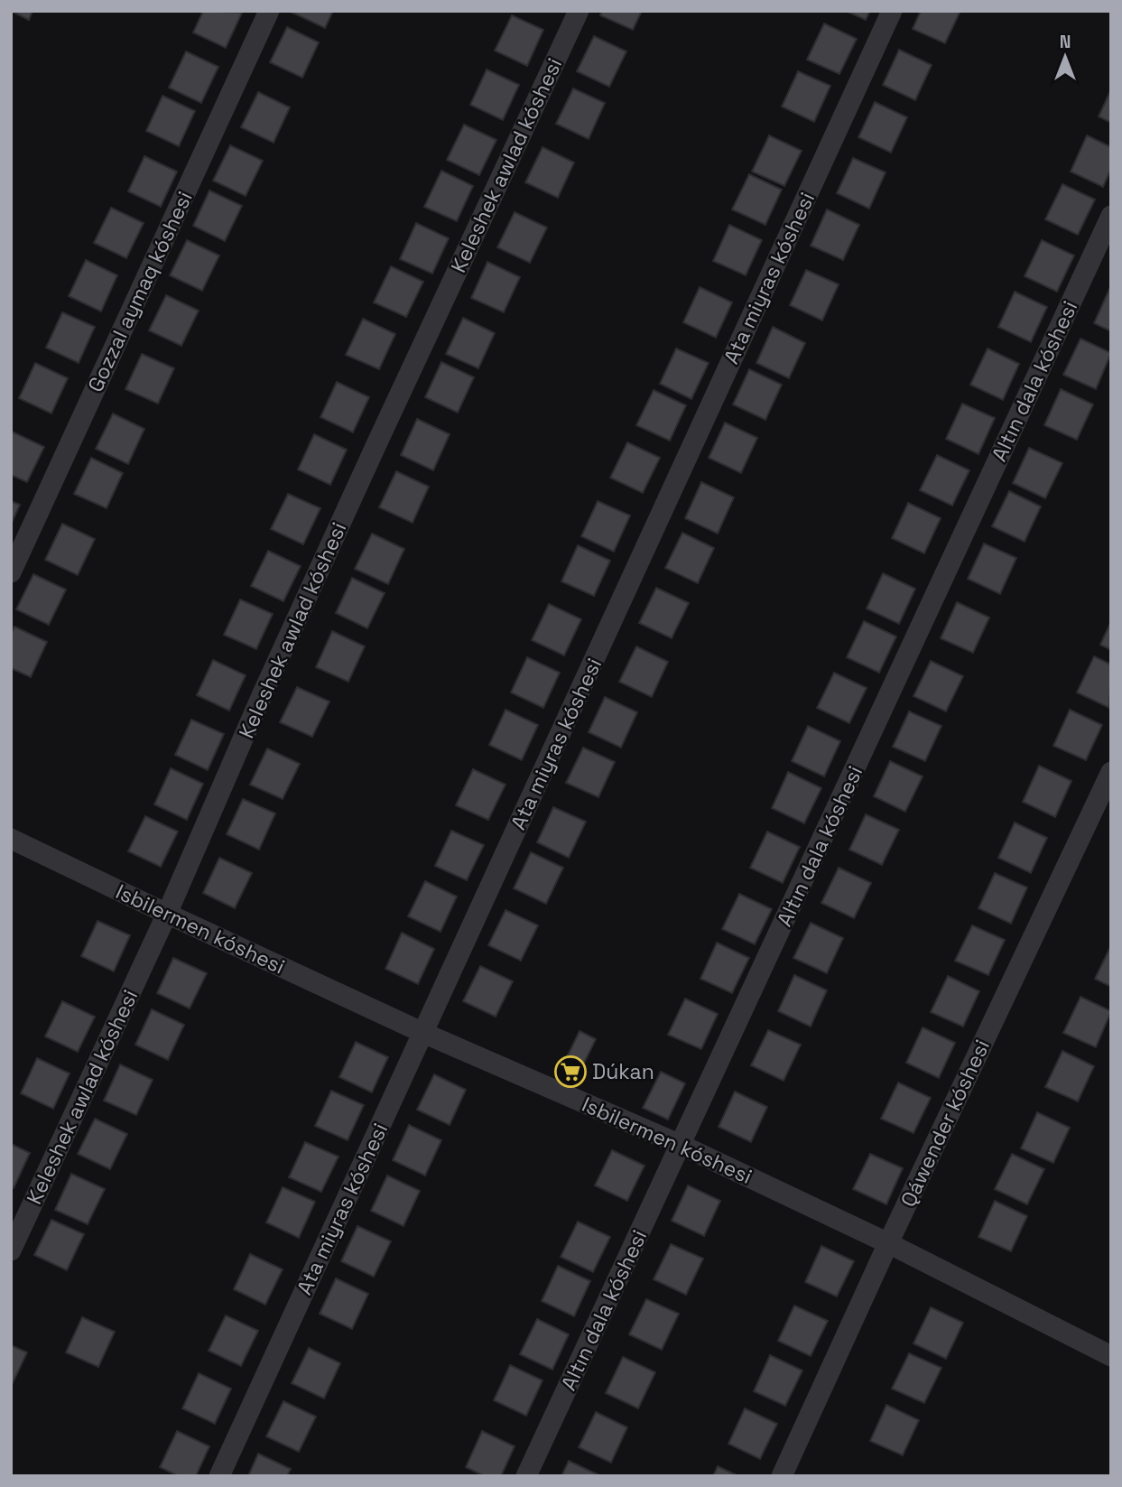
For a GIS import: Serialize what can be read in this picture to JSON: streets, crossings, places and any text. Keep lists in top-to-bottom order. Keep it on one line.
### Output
{"streets":{"street":["Keleshek awlad kóshesi","Ata miyras kóshesi","Gozzal aymaq kóshesi","Altın dala kóshesi","Isbilermen kóshesi","Qáwender kóshesi"]},"crossings":[["Keleshek awlad kóshesi","Isbilermen kóshesi"],["Ata miyras kóshesi","Isbilermen kóshesi"],["Altın dala kóshesi","Isbilermen kóshesi"],["Isbilermen kóshesi","Qáwender kóshesi"]],"places":{"supermarket":["Dúkan"]},"north":"top"}
